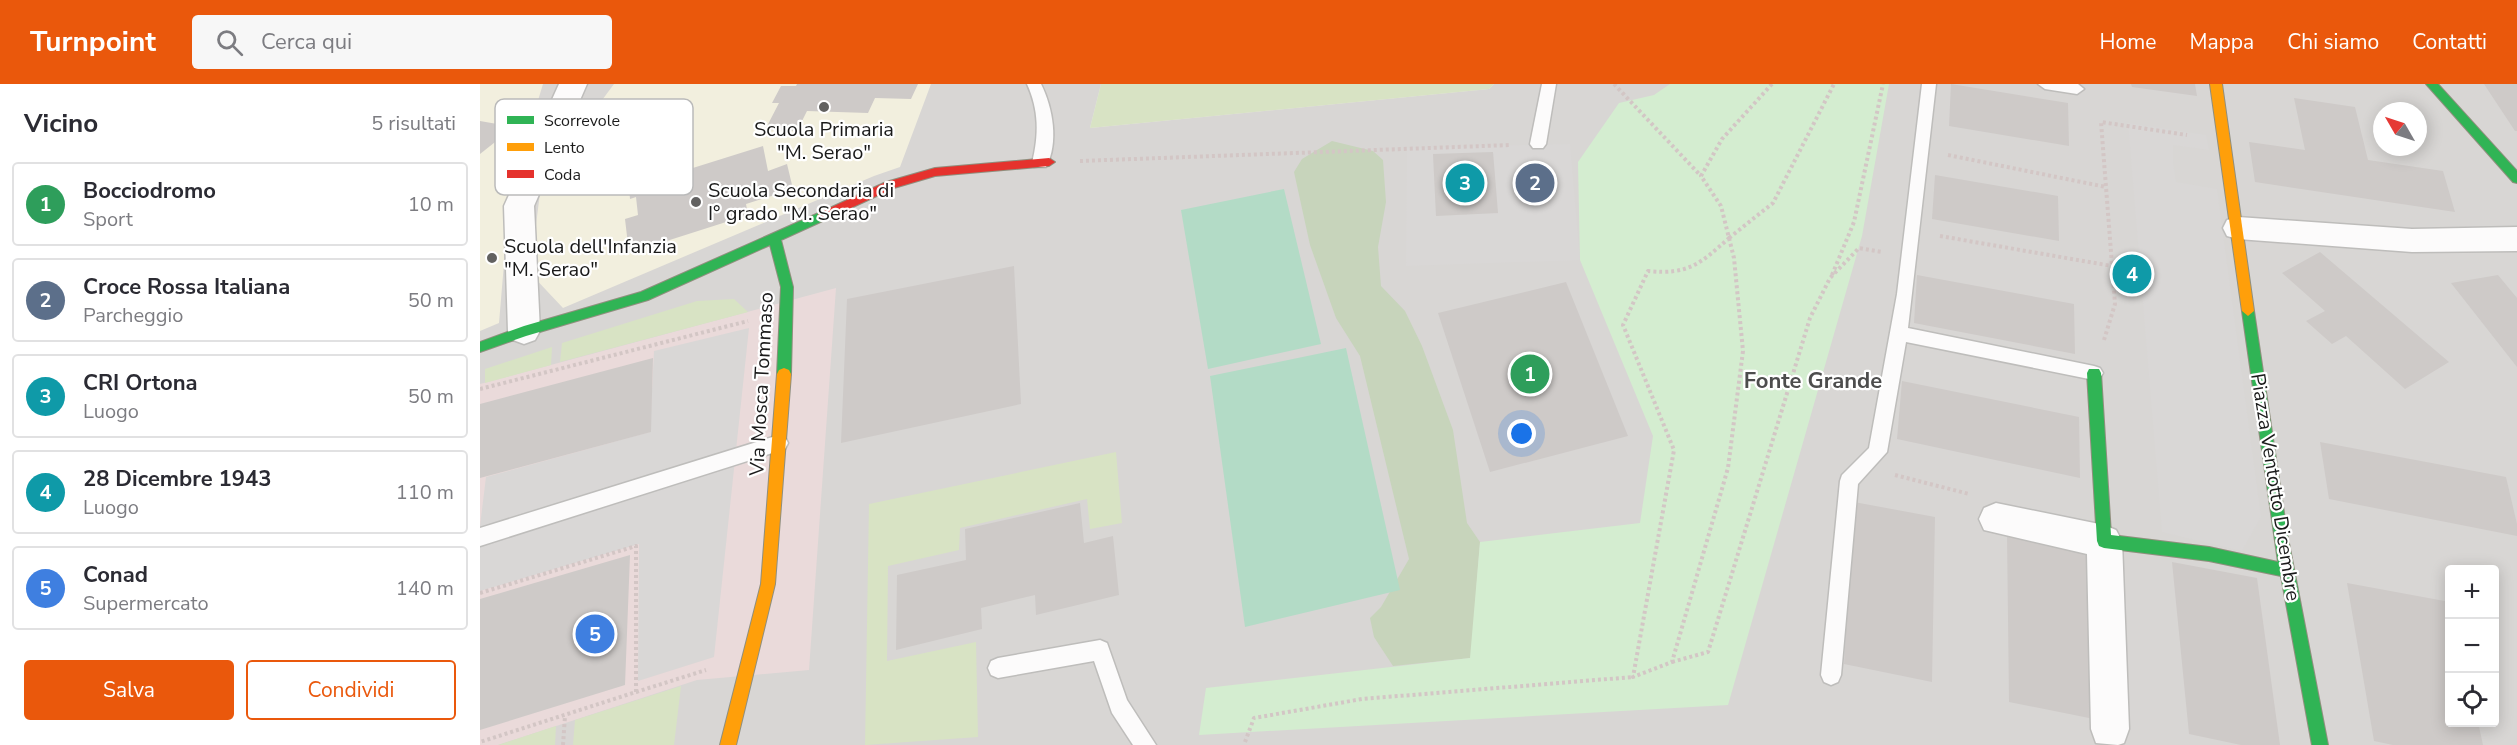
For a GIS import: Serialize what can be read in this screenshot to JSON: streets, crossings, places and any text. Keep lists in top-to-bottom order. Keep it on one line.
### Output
{"streets":{"street":["Via Mosca Tommaso","Piazza Ventotto Dicembre"]},"districts":["Fonte Grande"],"places":["Scuola Primaria \"M. Serao\"","Scuola Secondaria di I° grado \"M. Serao\"","Scuola dell'Infanzia \"M. Serao\""],"legend":["Scorrevole","Lento","Coda"],"north":"top left","page":{"header":"Turnpoint","search":"Cerca qui","nav":["Home","Mappa","Chi siamo","Contatti"],"heading":["Vicino","5 risultati"],"pins":["2","3","4","1","5"],"list":[{"mark":"1","name":"Bocciodromo","note":"Sport","value":"10 m"},{"mark":"2","name":"Croce Rossa Italiana","note":"Parcheggio","value":"50 m"},{"mark":"3","name":"CRI Ortona","note":"Luogo","value":"50 m"},{"mark":"4","name":"28 Dicembre 1943","note":"Luogo","value":"110 m"},{"mark":"5","name":"Conad","note":"Supermercato","value":"140 m"}],"map_buttons":["+","−"],"buttons":["Salva","Condividi"]}}
